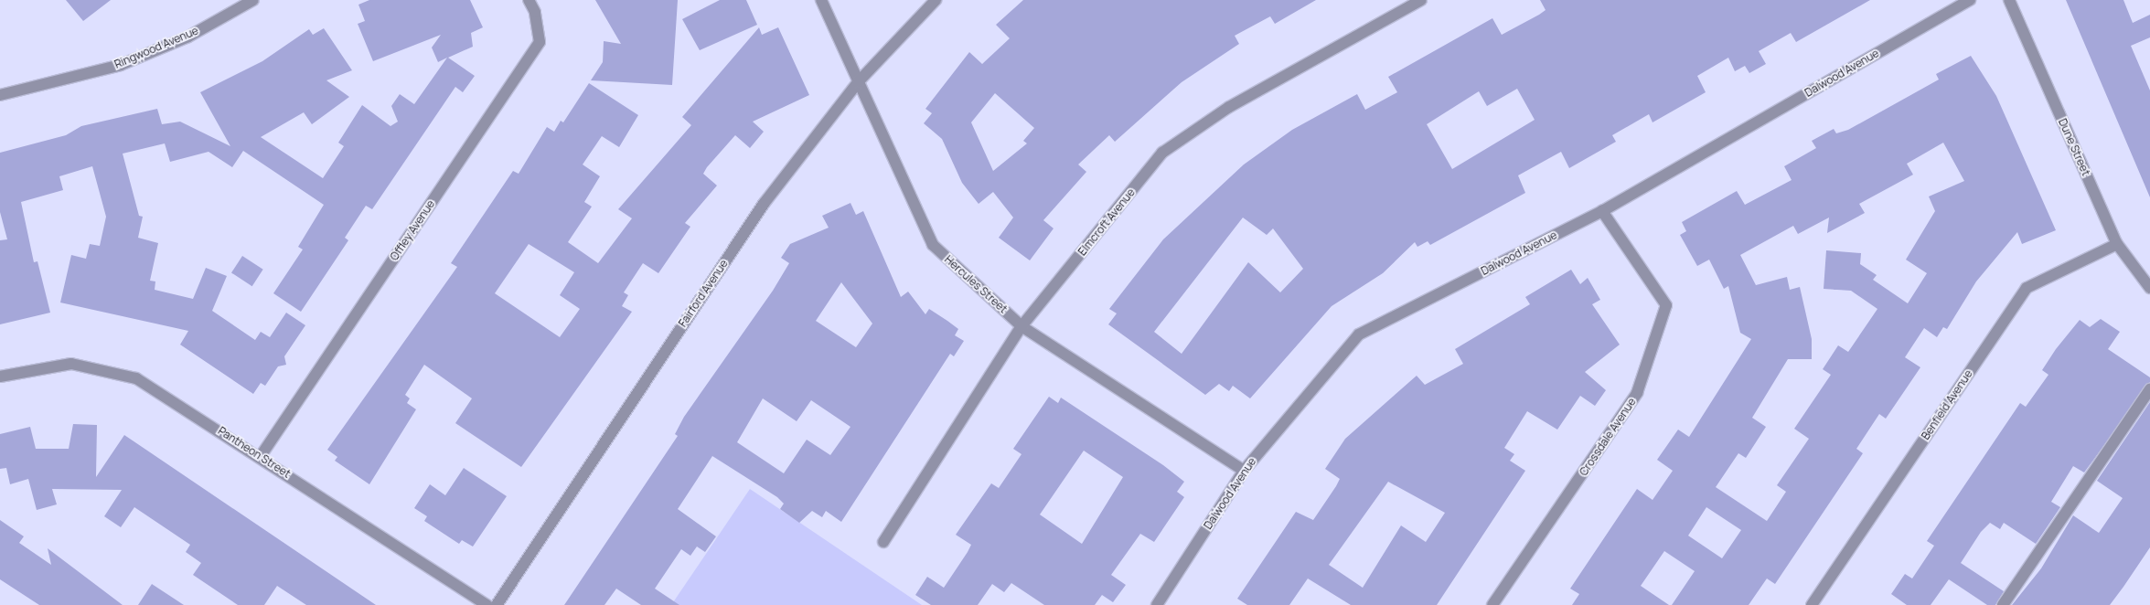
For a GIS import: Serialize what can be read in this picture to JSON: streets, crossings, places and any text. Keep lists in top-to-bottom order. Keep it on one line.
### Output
{"streets":{"street":["Ringwood Avenue","Dalwood Avenue","Dune Street","Elmcroft Avenue","Offley Avenue","Hercules Street","Fairford Avenue","Benfield Avenue","Crossdale Avenue","Pantheon Street"]},"crossings":[["Dalwood Avenue","Hercules Street"],["Dalwood Avenue","Crossdale Avenue"],["Dune Street","Benfield Avenue"],["Elmcroft Avenue","Hercules Street"],["Offley Avenue","Pantheon Street"],["Hercules Street","Fairford Avenue"]]}
